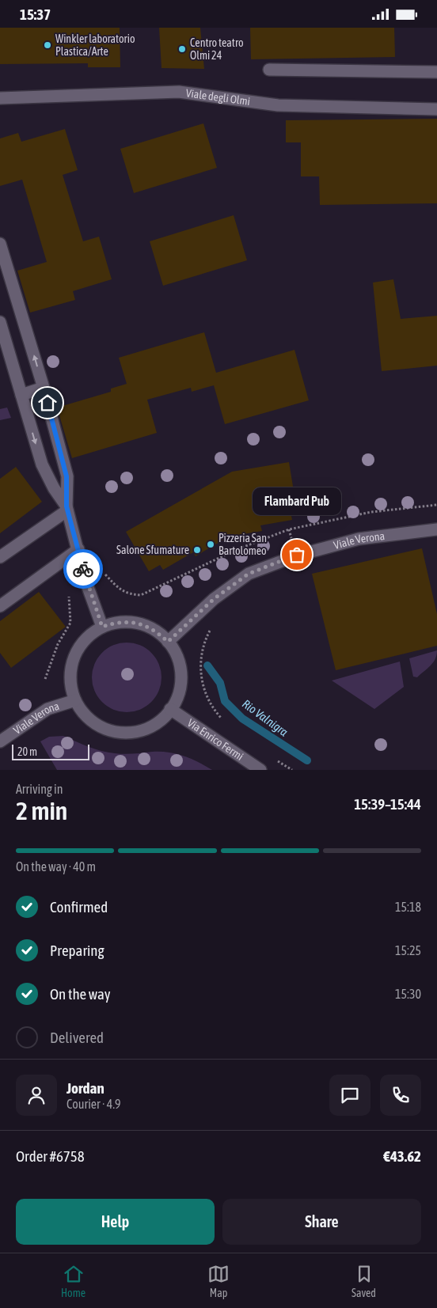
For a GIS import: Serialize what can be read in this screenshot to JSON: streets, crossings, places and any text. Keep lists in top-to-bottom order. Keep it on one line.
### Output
{"streets":{"street":["Viale degli Olmi","Viale Verona","Via Enrico Fermi"]},"crossings":[["Viale Verona","Via Enrico Fermi"]],"water":["Rio Valnigra"],"places":["Winkler laboratorio Plastica/Arte","Centro teatro Olmi 24","Pizzeria San Bartolomeo","Salone Sfumature","Flambard Pub"],"scale_bar":"20 m","page":{"status":"15:37","bubble":"Flambard Pub","scale":"20 m","heading":["2 min","Arriving in","15:39–15:44"],"panel":["Jordan","Courier · 4.9","Order #6758","€43.62"],"bar":"On the way · 40 m","list":[["Confirmed","15:18"],["Preparing","15:25"],["On the way","15:30"],"Delivered"],"buttons":["Help","Share"],"tabs":["Home","Map","Saved"]}}
